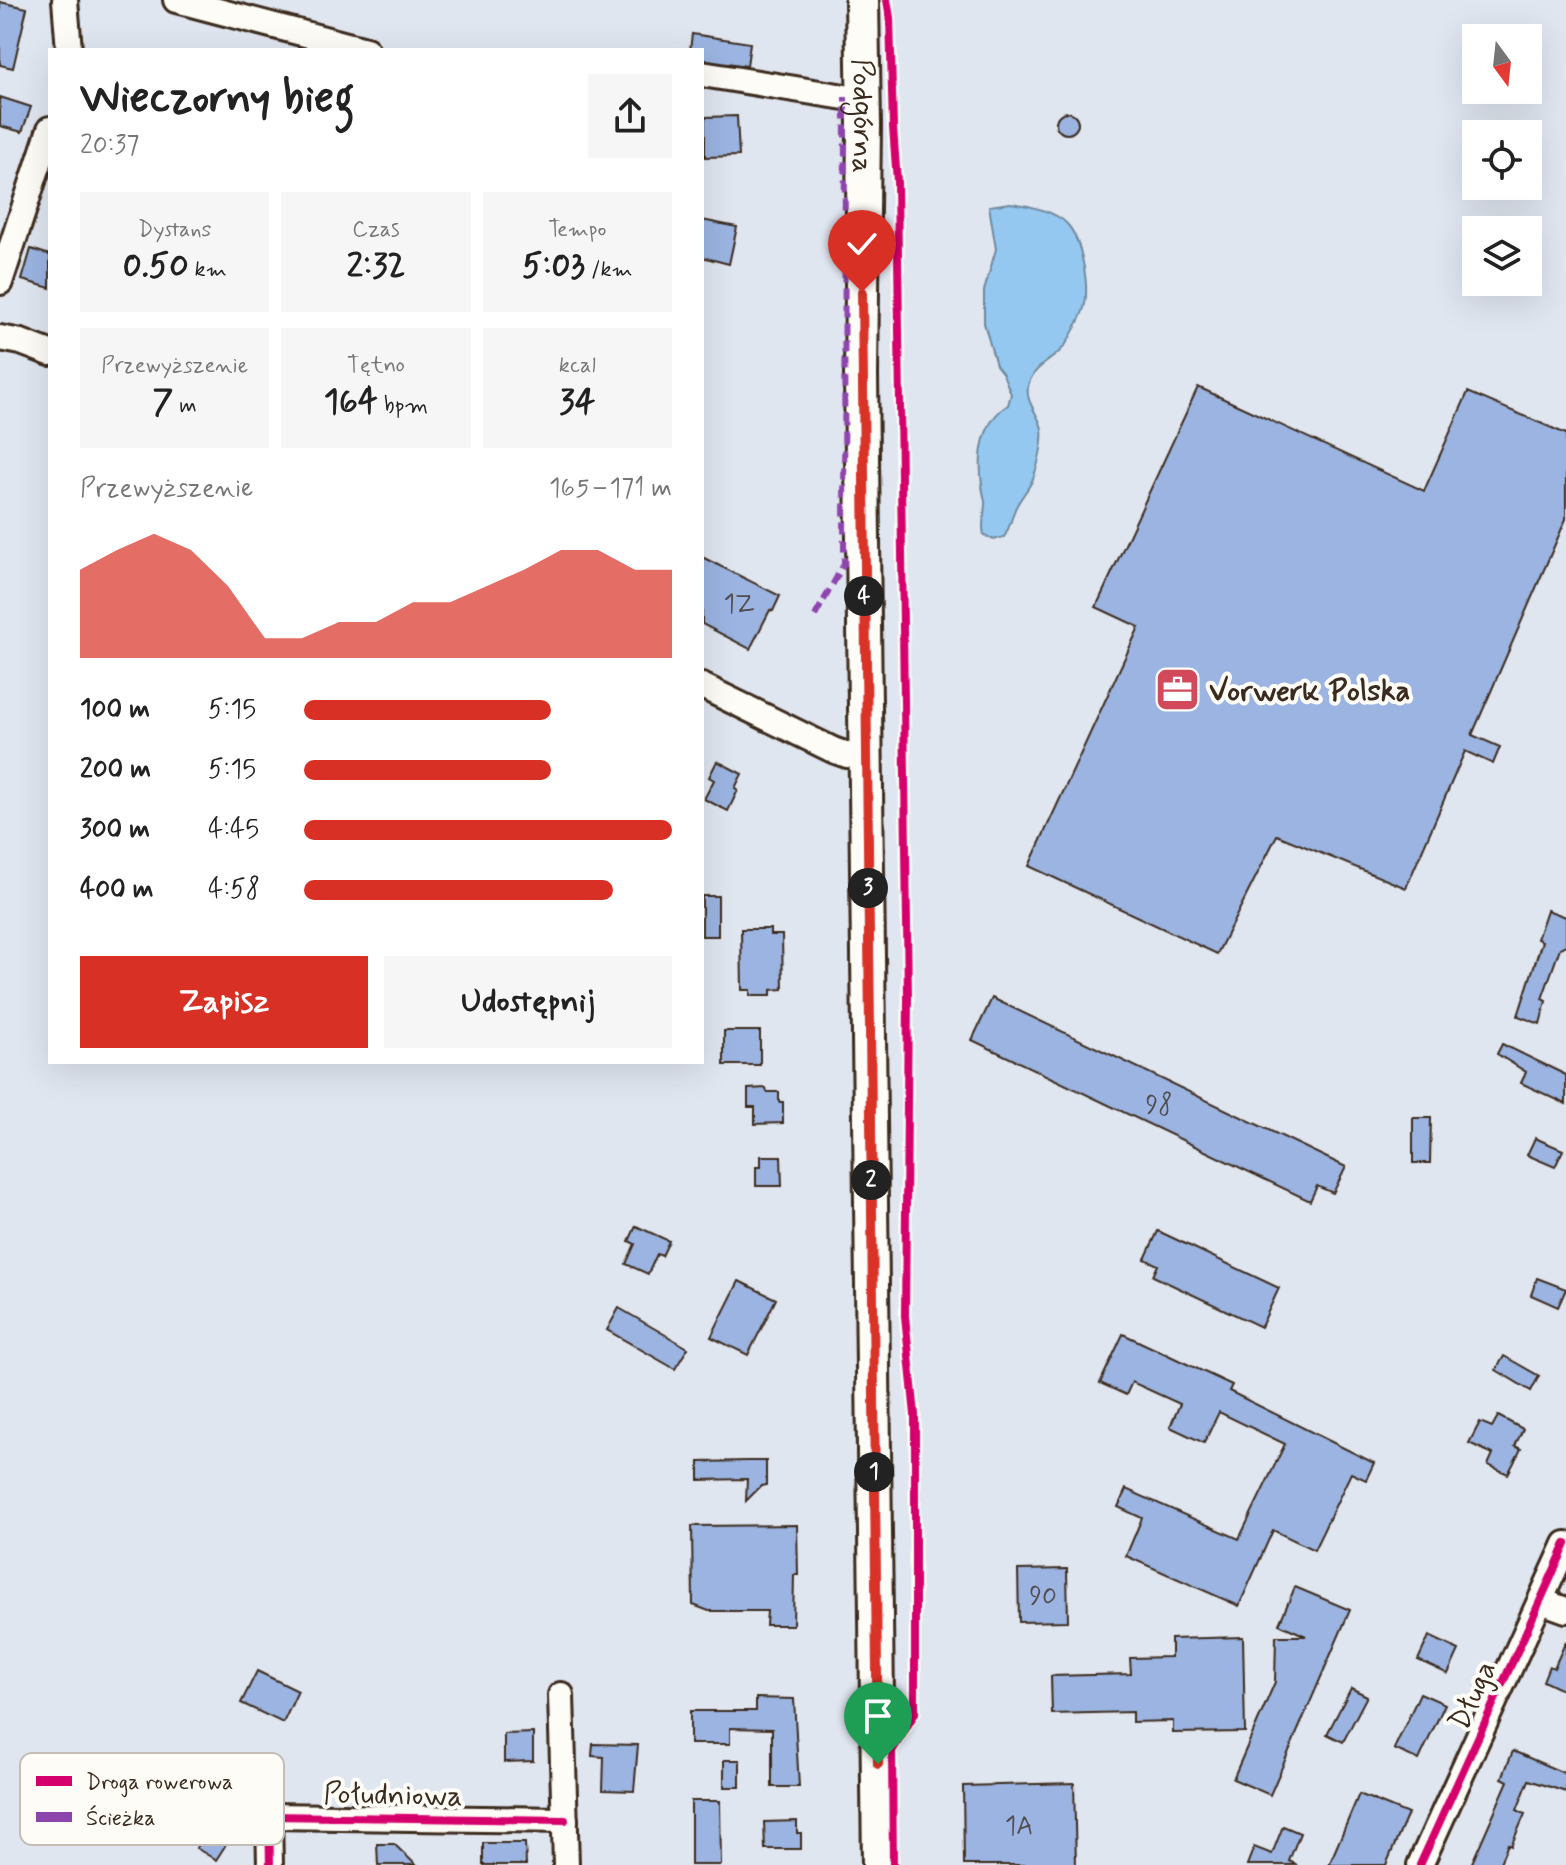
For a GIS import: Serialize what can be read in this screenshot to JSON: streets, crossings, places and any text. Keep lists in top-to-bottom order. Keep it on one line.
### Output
{"streets":{"main road":["Podgórna"],"street":["Długa","Południowa"]},"places":{"office":["Vorwerk Polska"]},"house_numbers":["1Z","98","90","1A"],"legend":["Droga rowerowa","Ścieżka"],"north":"bottom","page":{"heading":["Wieczorny bieg","20:37"],"stats":[["Dystans","0.50 km"],["Czas","2:32"],["Tempo","5:03 /km"],["Przewyższenie","7 m"],["Tętno","164 bpm"],["kcal","34"]],"chart":["Przewyższenie","165–171 m"],"pins":["4","3","2","1"],"list":[{"name":"100 m","note":"5:15"},{"name":"200 m","note":"5:15"},{"name":"300 m","note":"4:45"},{"name":"400 m","note":"4:58"}],"buttons":["Zapisz","Udostępnij"]}}
